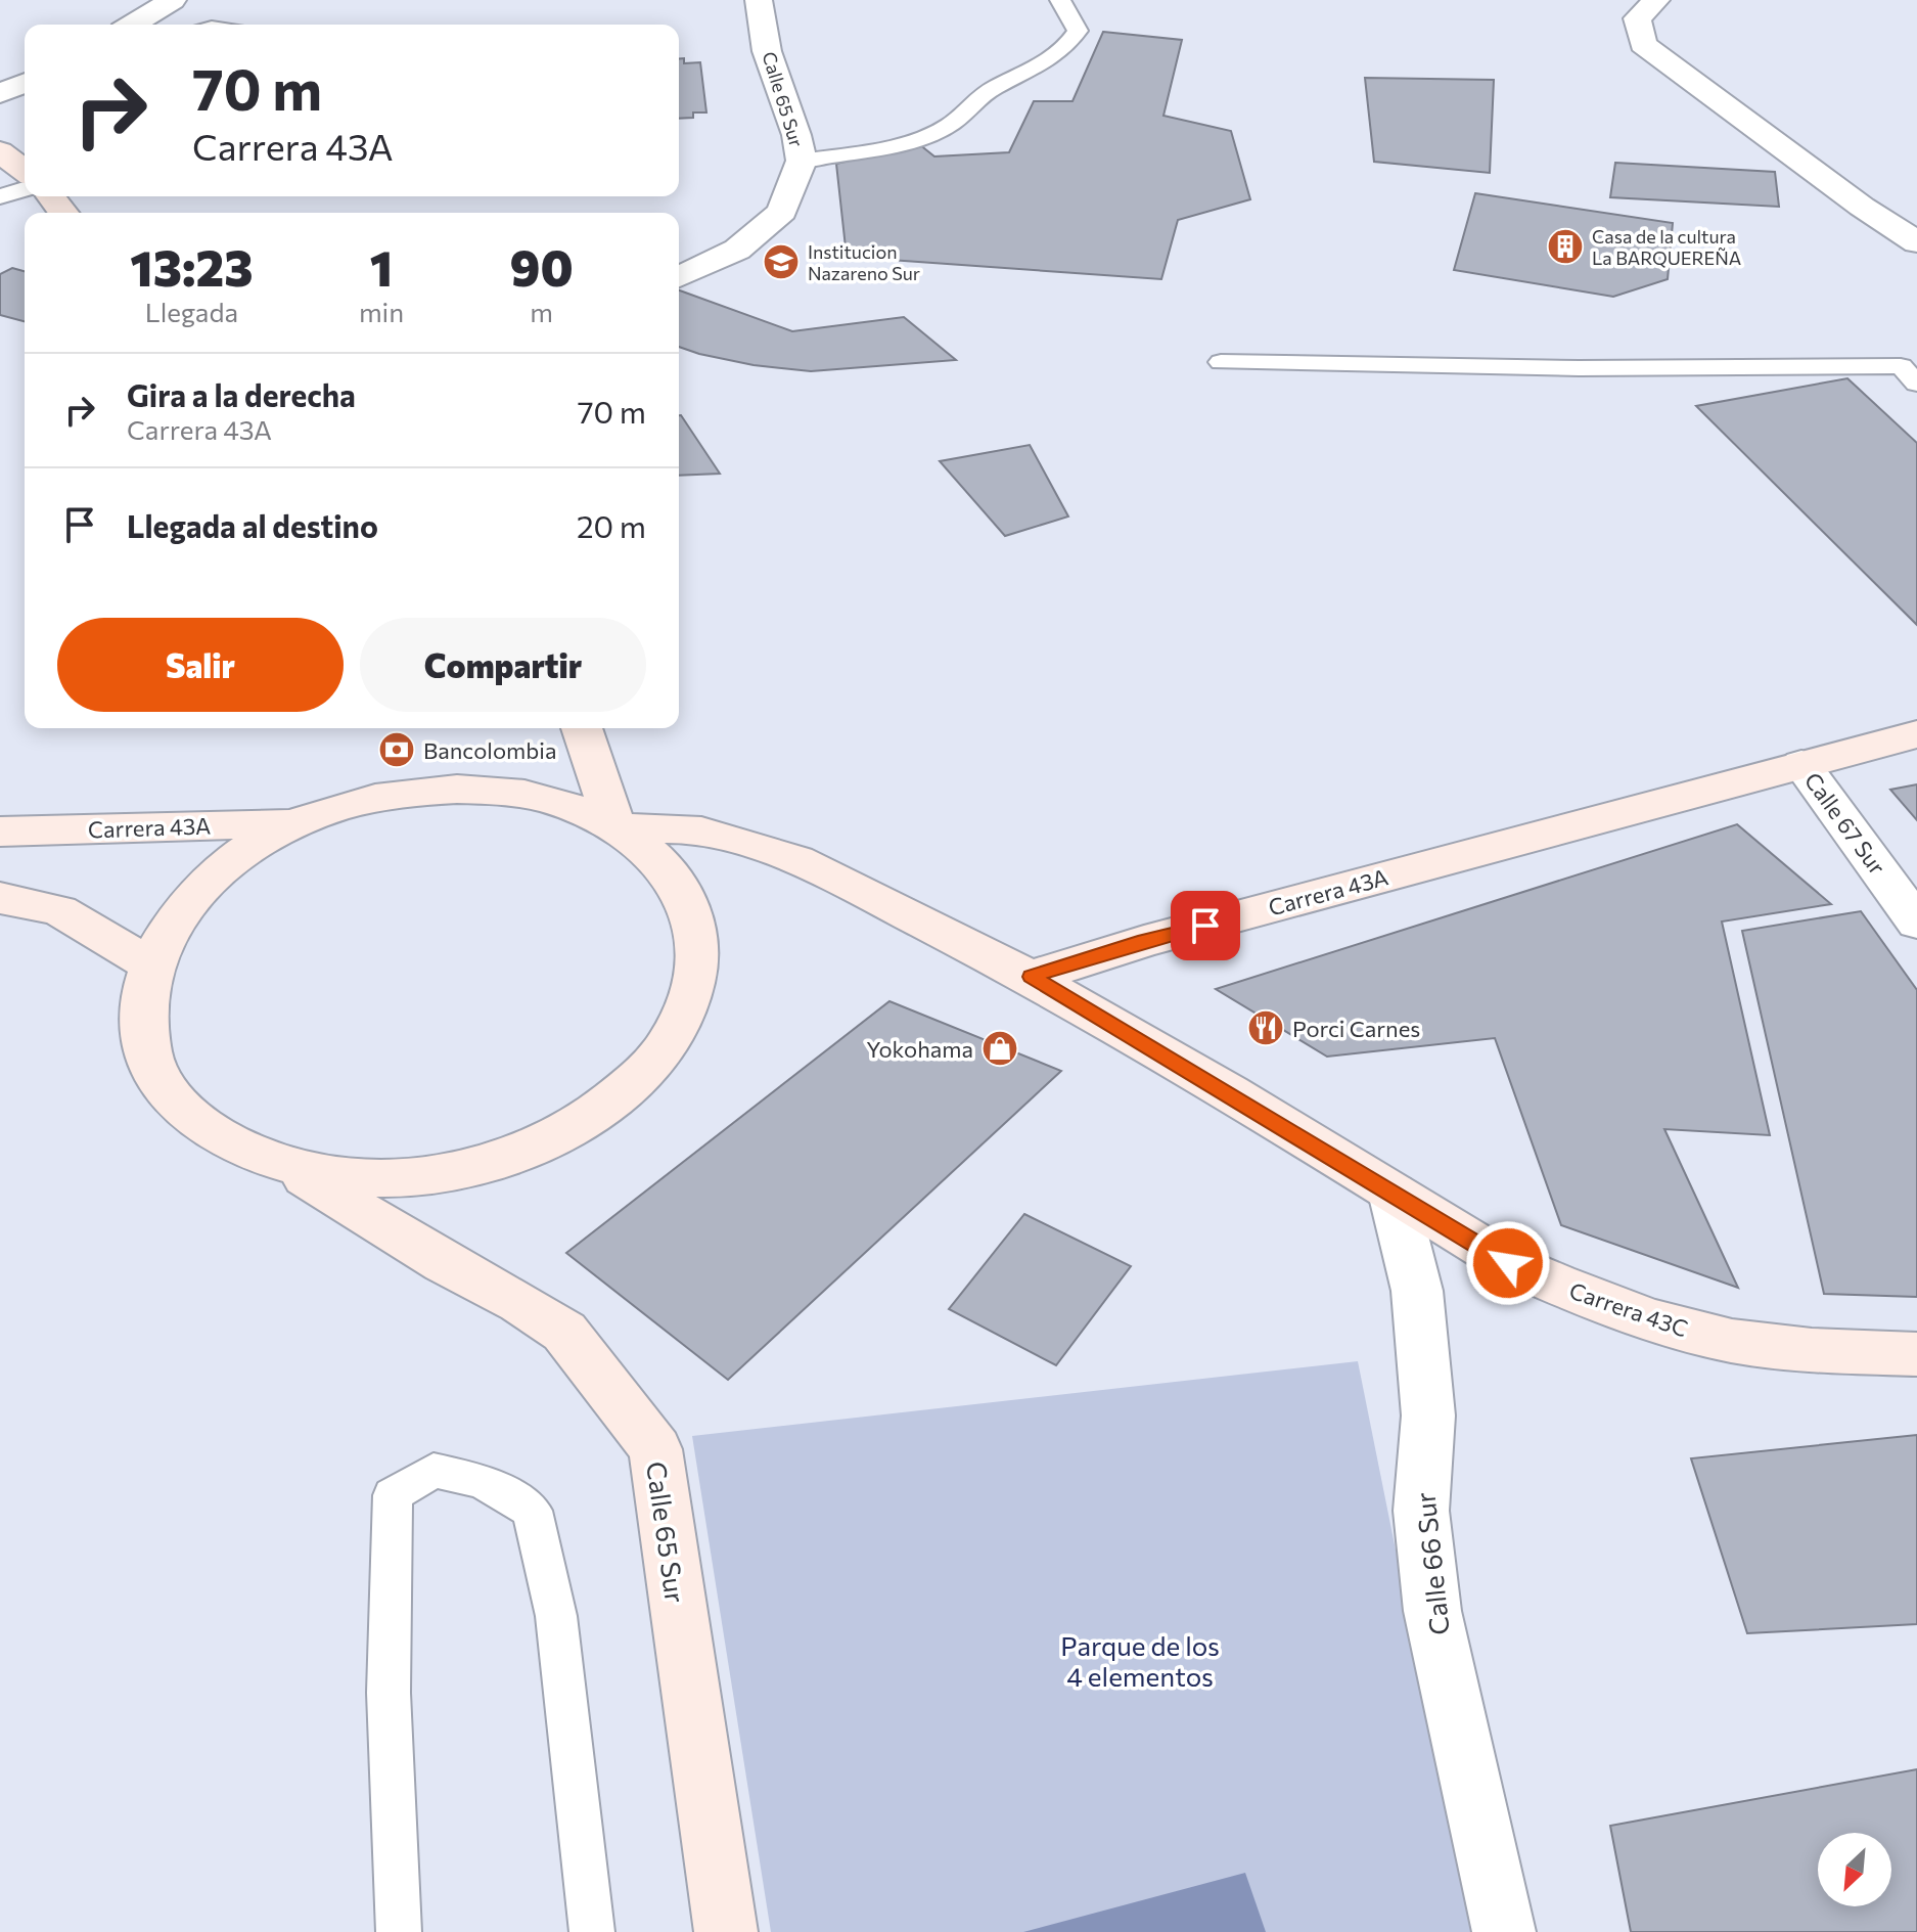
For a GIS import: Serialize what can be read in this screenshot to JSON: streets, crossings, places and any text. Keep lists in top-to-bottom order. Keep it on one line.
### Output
{"streets":{"street":["Calle 65 Sur","Calle 67 Sur","Carrera 43A","Carrera 43C","Calle 66 Sur"]},"crossings":[["Calle 67 Sur","Carrera 43A"],["Carrera 43A","Carrera 43C"],["Carrera 43C","Calle 66 Sur"]],"parks":["Parque de los 4 elementos"],"places":{"building":["Casa de la cultura La BARQUEREÑA"],"school or university":["Institucion Nazareno Sur"],"bank":["Bancolombia"],"restaurant":["Porci Carnes"],"shop":["Yokohama"]},"north":"bottom left","page":{"turn":["70 m","Carrera 43A"],"eta":["13:23","Llegada","1","min","90","m"],"list":[{"name":"Gira a la derecha","note":"Carrera 43A","value":"70 m"},{"name":"Llegada al destino","value":"20 m"}],"buttons":["Salir","Compartir"]}}
